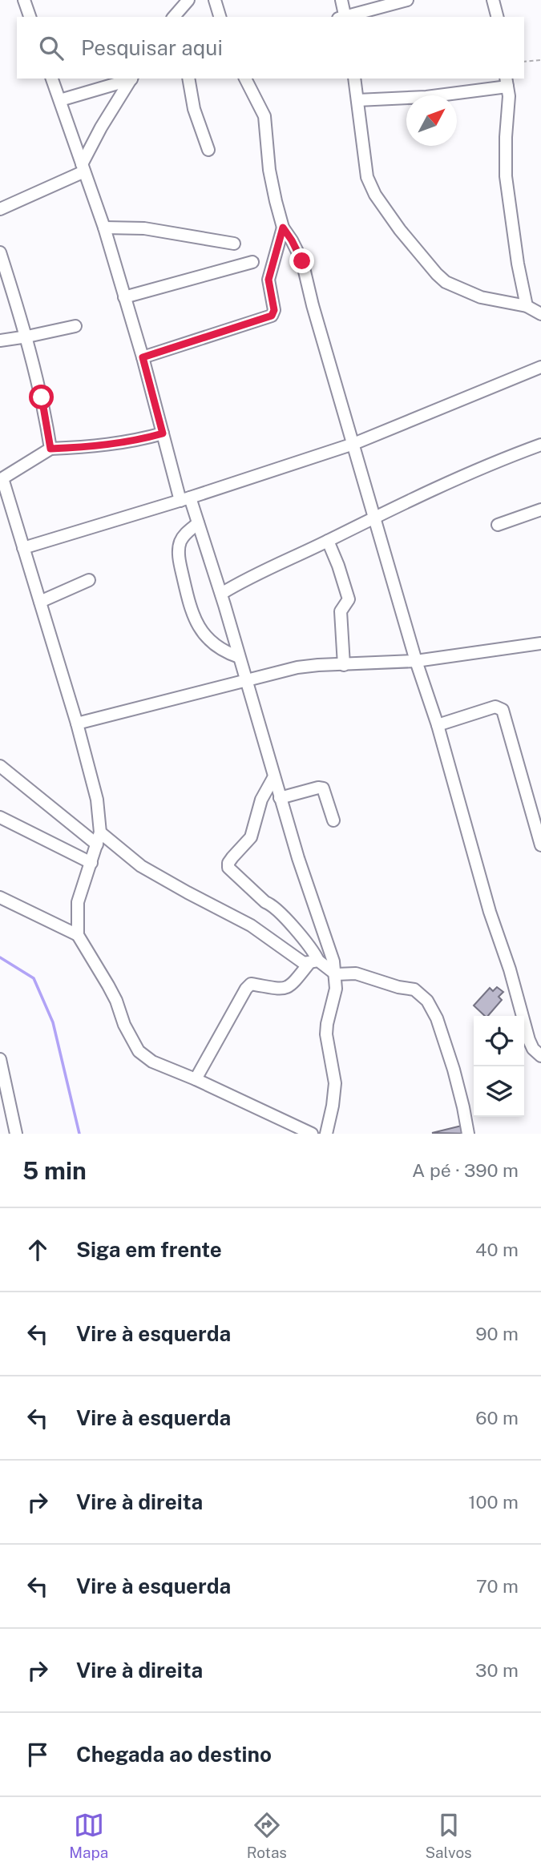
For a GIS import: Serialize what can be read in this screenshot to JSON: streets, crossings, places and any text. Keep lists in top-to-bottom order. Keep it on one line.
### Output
{"north":"top right","page":{"search":"Pesquisar aqui","heading":["5 min","A pé · 390 m"],"list":[["Siga em frente","40 m"],["Vire à esquerda","90 m"],["Vire à esquerda","60 m"],["Vire à direita","100 m"],["Vire à esquerda","70 m"],["Vire à direita","30 m"],"Chegada ao destino"],"nav":["Mapa","Rotas","Salvos"]}}
